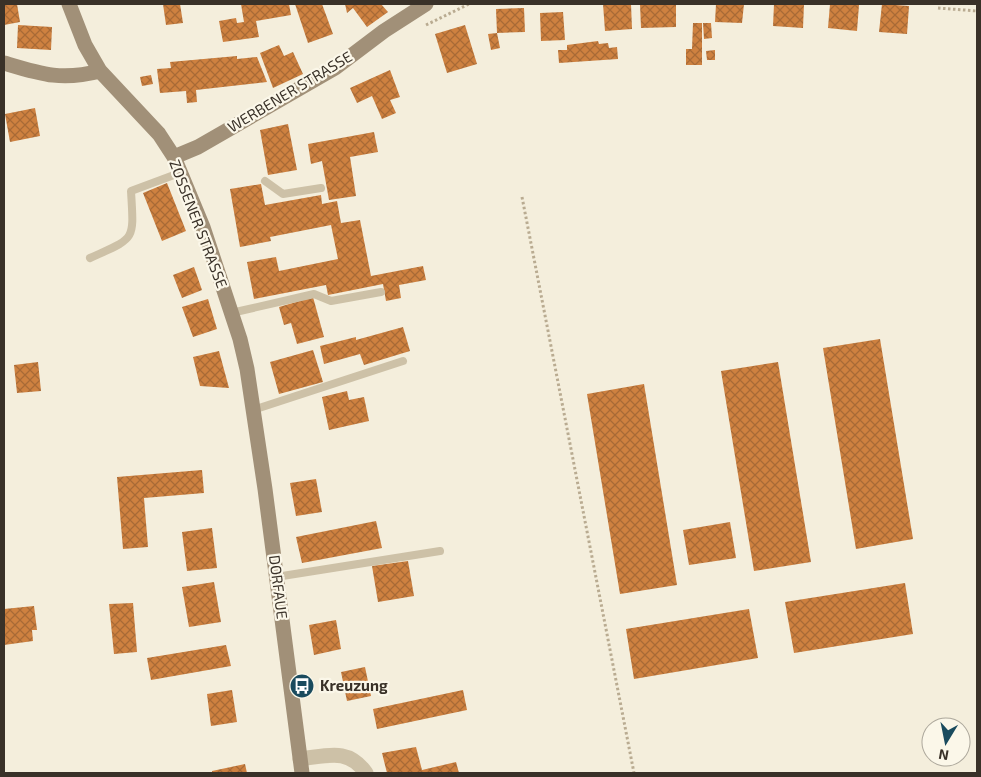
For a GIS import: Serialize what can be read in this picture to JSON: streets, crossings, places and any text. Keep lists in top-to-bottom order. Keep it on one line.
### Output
{"streets":{"main road":["WERBENER STRASSE","ZOSSENER STRASSE","DORFAUE"]},"crossings":[["WERBENER STRASSE","ZOSSENER STRASSE"],["ZOSSENER STRASSE","DORFAUE"]],"places":{"bus stop":["Kreuzung"]},"north":"bottom"}
